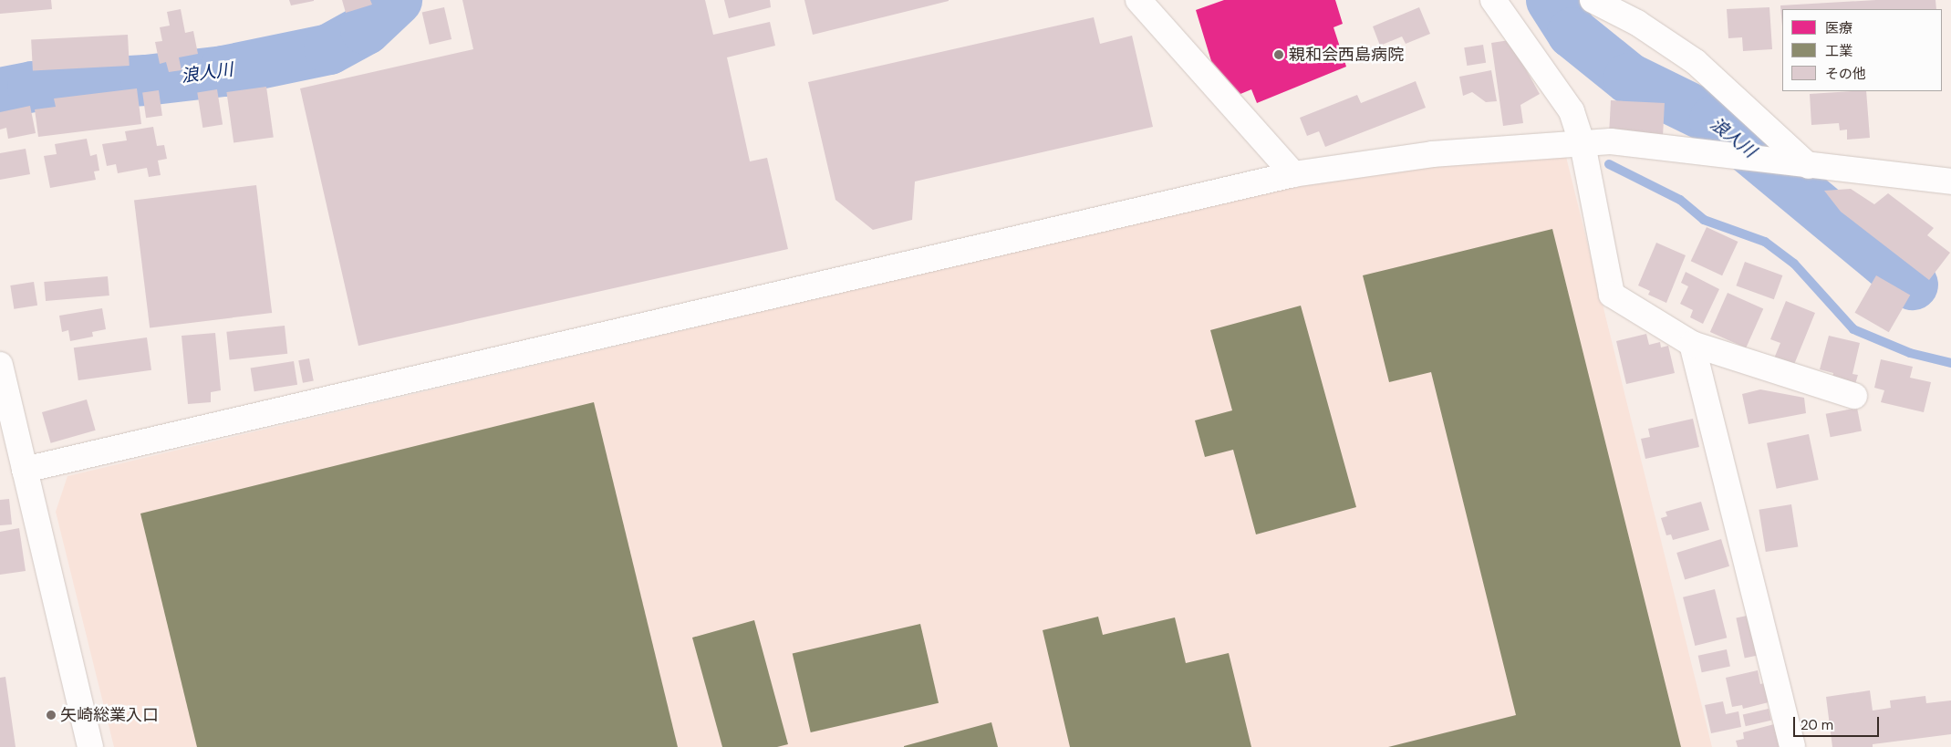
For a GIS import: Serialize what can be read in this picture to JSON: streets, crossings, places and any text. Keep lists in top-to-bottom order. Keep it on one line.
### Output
{"water":["浪人川"],"places":["親和会西島病院","矢崎総業入口"],"legend":["医療","工業","その他"],"scale_bar":"20 m"}
